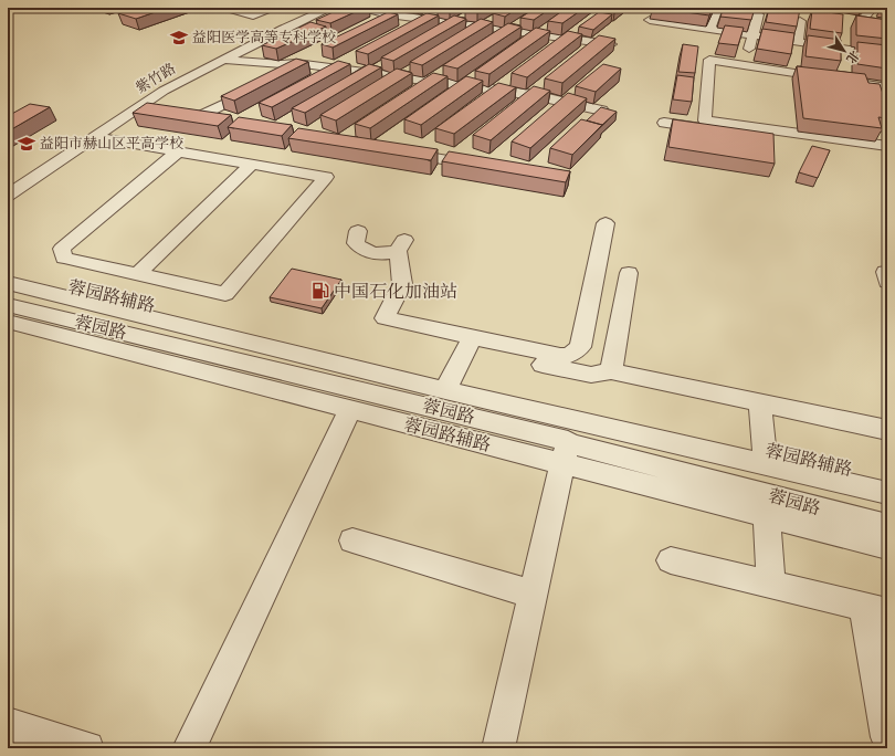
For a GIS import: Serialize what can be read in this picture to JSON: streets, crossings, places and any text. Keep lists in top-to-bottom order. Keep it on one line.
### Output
{"streets":{"street":["紫竹路","蓉园路辅路","蓉园路"]},"crossings":[["蓉园路辅路","蓉园路"]],"places":{"school or university":["益阳医学高等专科学校","益阳市赫山区平高学校"],"fuel station":["中国石化加油站"]},"north":"bottom right"}
